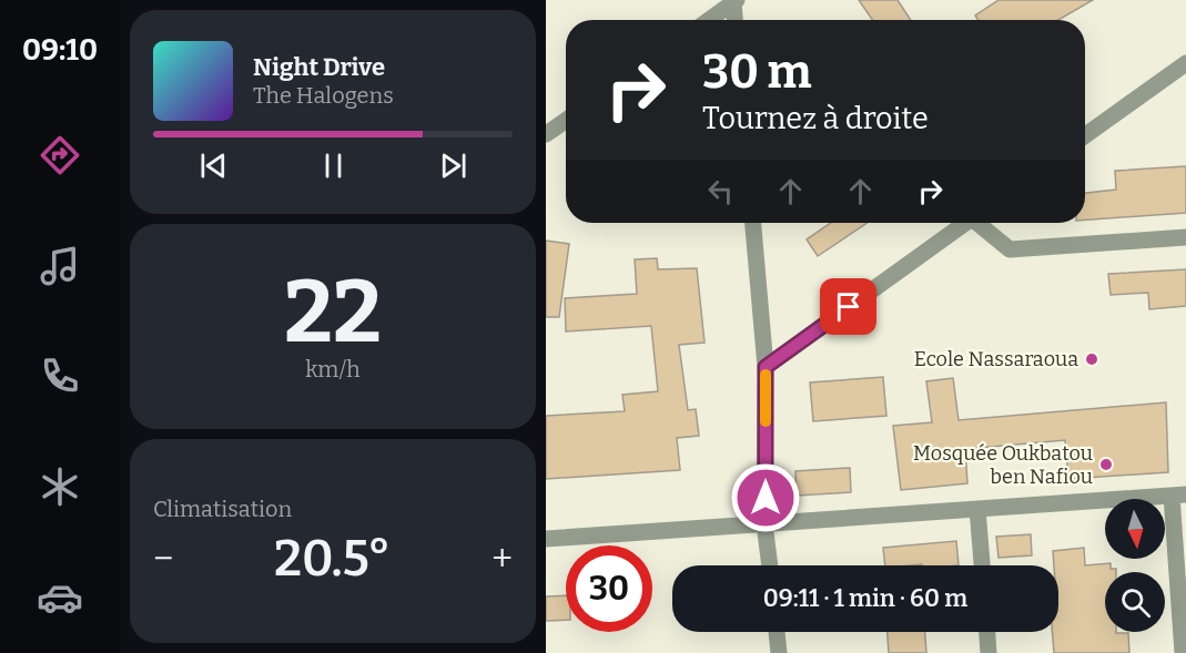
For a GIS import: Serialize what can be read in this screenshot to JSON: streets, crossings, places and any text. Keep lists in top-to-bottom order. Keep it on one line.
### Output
{"places":["Ecole Nassaraoua","Mosquée Oukbatou ben Nafiou"],"north":"bottom","page":{"tabs":"09:10","turn":["30 m","Tournez à droite"],"song":["Night Drive","The Halogens"],"tile":[["22","km/h"],"Climatisation"],"heat":["−","20.5°","+"],"limit":"30","trip":"09:11 · 1 min · 60 m"}}
